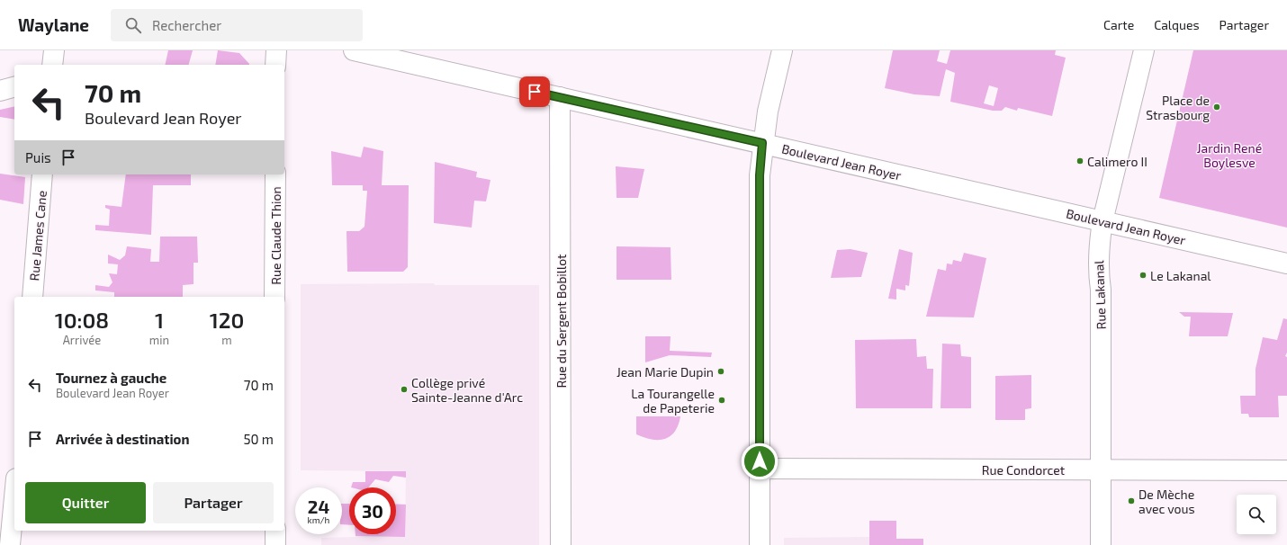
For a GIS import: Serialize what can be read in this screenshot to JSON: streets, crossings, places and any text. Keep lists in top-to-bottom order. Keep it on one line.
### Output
{"streets":{"street":["Boulevard Jean Royer","Rue James Cane","Rue Claude Thion","Rue Lakanal","Rue du Sergent Bobillot","Rue Condorcet"]},"crossings":[["Boulevard Jean Royer","Rue Lakanal"],["Boulevard Jean Royer","Rue du Sergent Bobillot"],["Rue Lakanal","Rue Condorcet"]],"parks":["Jardin René Boylesve"],"places":["Place de Strasbourg","Calimero II","Le Lakanal","Jean Marie Dupin","Collège privé Sainte-Jeanne d'Arc","La Tourangelle de Papeterie","De Mèche avec vous"],"page":{"header":"Waylane","search":"Rechercher","nav":["Carte","Calques","Partager"],"turn":["70 m","Boulevard Jean Royer"],"then":"Puis","eta":["10:08","Arrivée","1","min","120","m"],"list":[{"name":"Tournez à gauche","note":"Boulevard Jean Royer","value":"70 m"},{"name":"Arrivée à destination","value":"50 m"}],"buttons":["Quitter","Partager"],"speed":"24 km/h","limit":"30"}}
